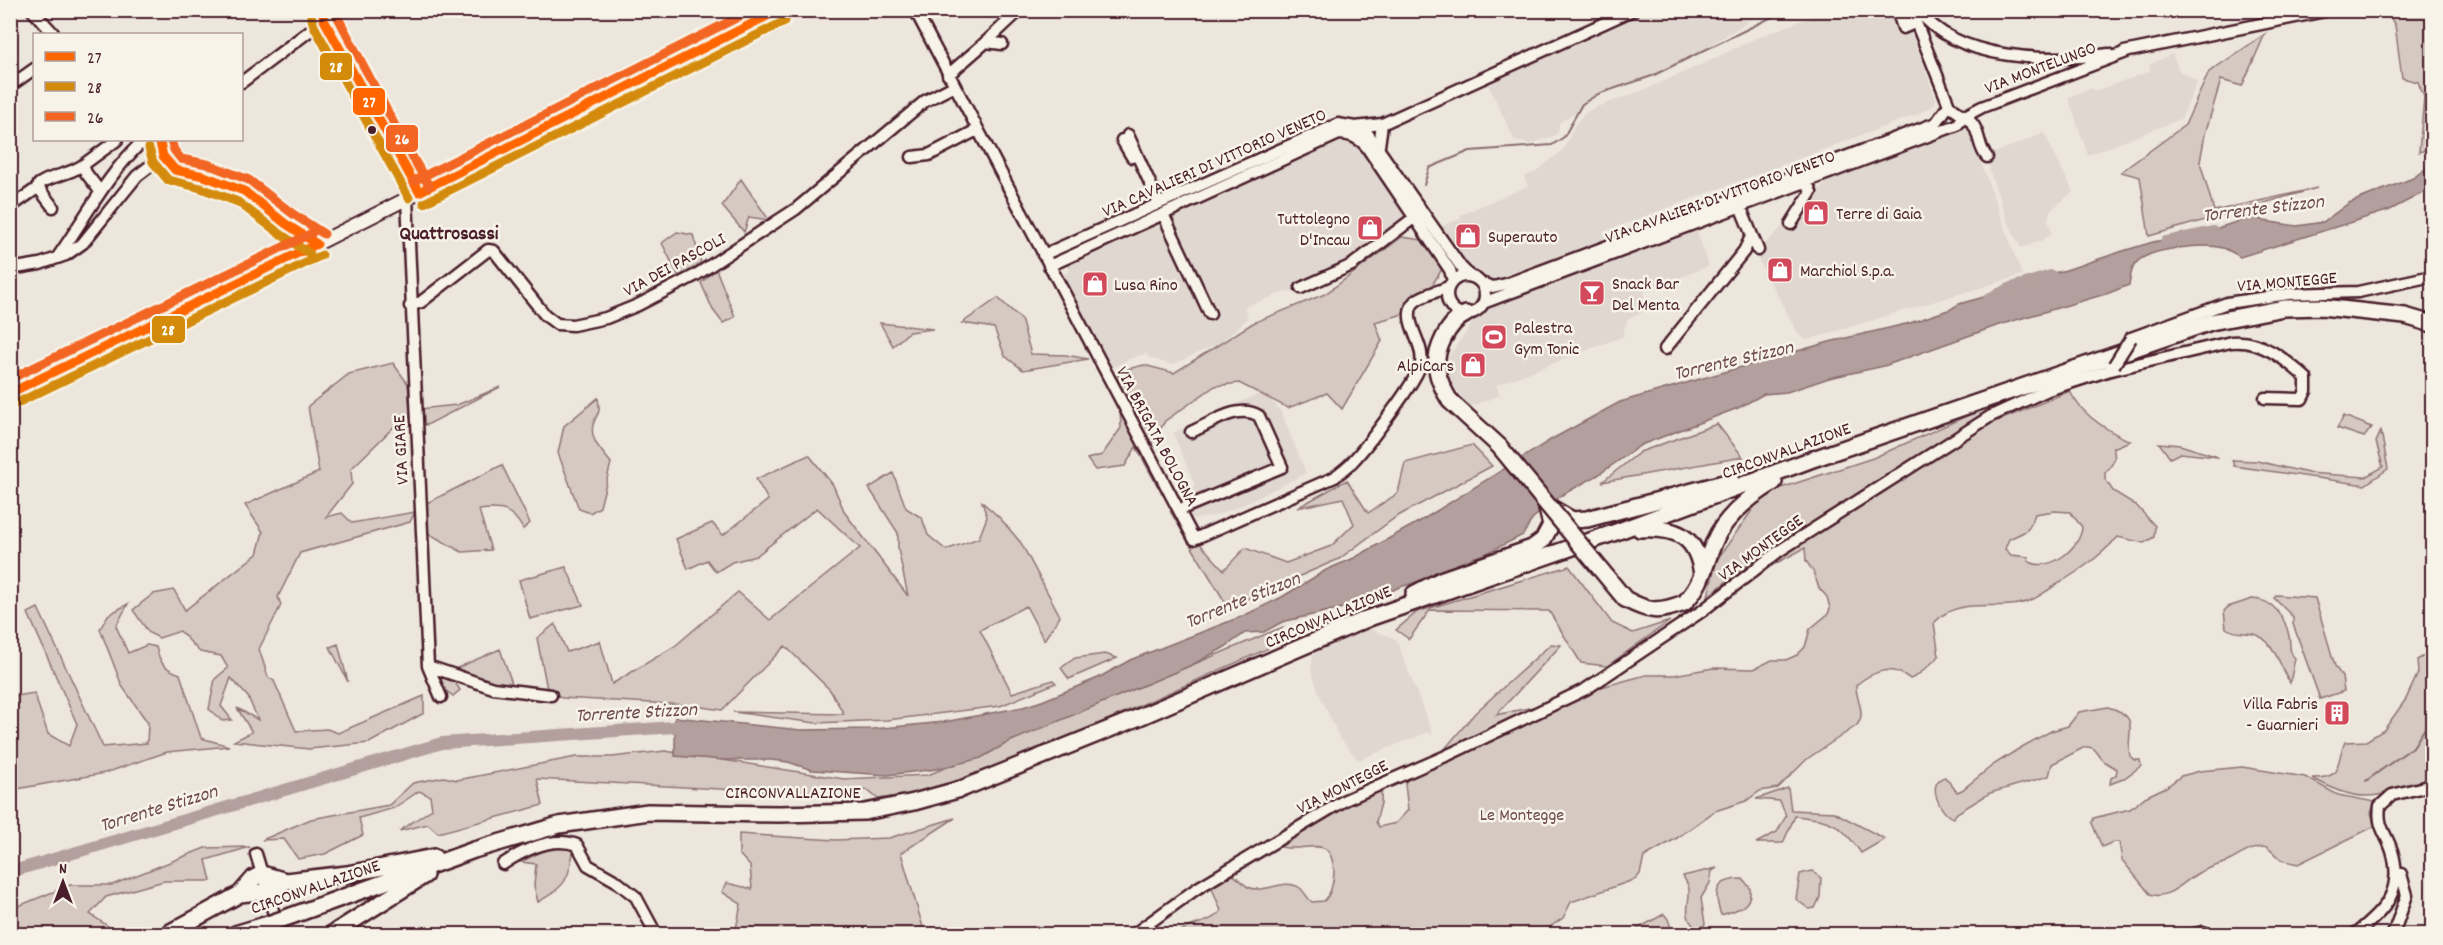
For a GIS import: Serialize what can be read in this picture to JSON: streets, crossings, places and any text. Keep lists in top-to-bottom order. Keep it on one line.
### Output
{"streets":{"highway":["CIRCONVALLAZIONE"],"street":["VIA MONTELUNGO","VIA CAVALIERI DI VITTORIO VENETO","VIA DEI PASCOLI","VIA MONTEGGE","VIA BRIGATA BOLOGNA","VIA GIARE"]},"crossings":[["VIA MONTELUNGO","VIA CAVALIERI DI VITTORIO VENETO"],["VIA CAVALIERI DI VITTORIO VENETO","VIA BRIGATA BOLOGNA"],["VIA DEI PASCOLI","VIA BRIGATA BOLOGNA"],["VIA DEI PASCOLI","VIA GIARE"]],"districts":["Quattrosassi"],"water":["Torrente Stizzon"],"parks":["Le Montegge"],"places":{"shop":["Terre di Gaia","Tuttolegno D'Incau","Superauto","Marchiol S.p.a.","Lusa Rino","AlpiCars"],"bar":["Snack Bar Del Menta"],"sports":["Palestra Gym Tonic"],"building":["Villa Fabris - Guarnieri"]},"lines":["transit line 27","transit line 26","transit line 28"],"legend":["27","28","26"],"north":"top"}
